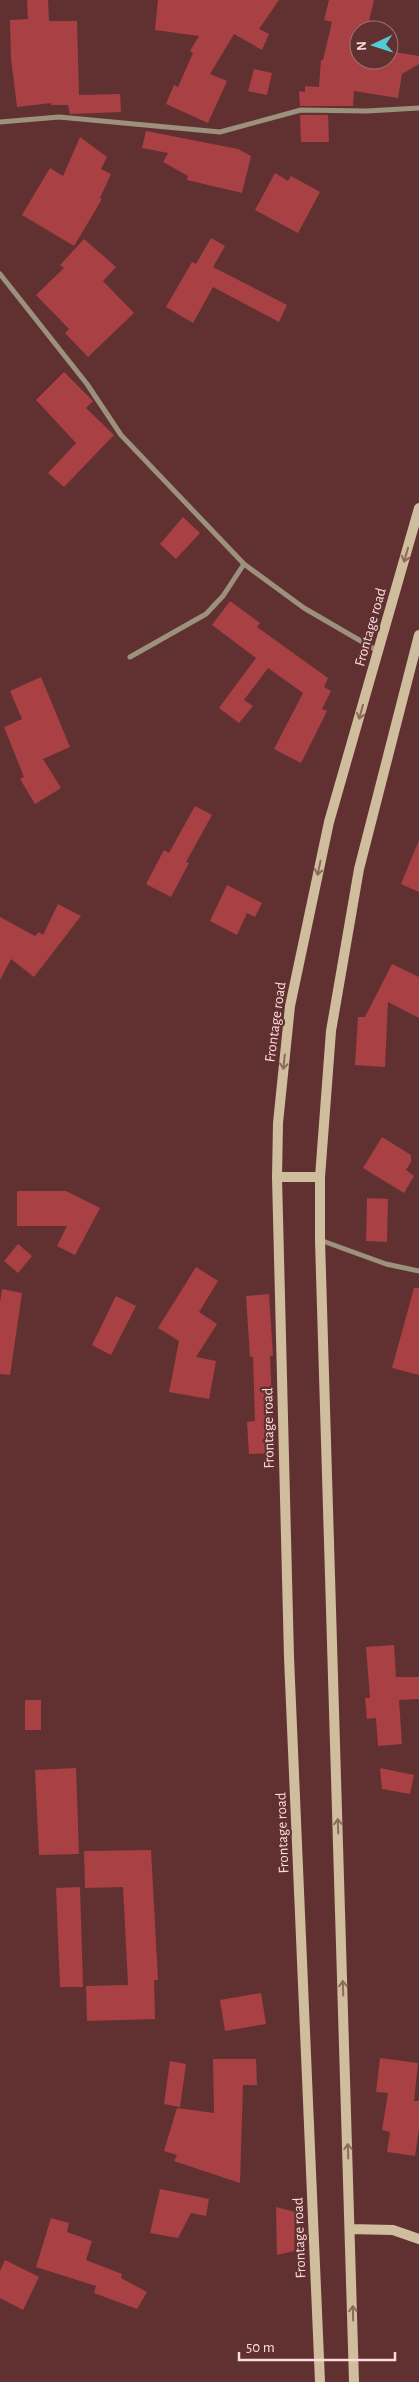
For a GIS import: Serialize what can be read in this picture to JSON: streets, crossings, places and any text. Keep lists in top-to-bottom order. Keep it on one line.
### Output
{"streets":{"main road":["Frontage road"]},"scale_bar":"50 m","north":"left"}
